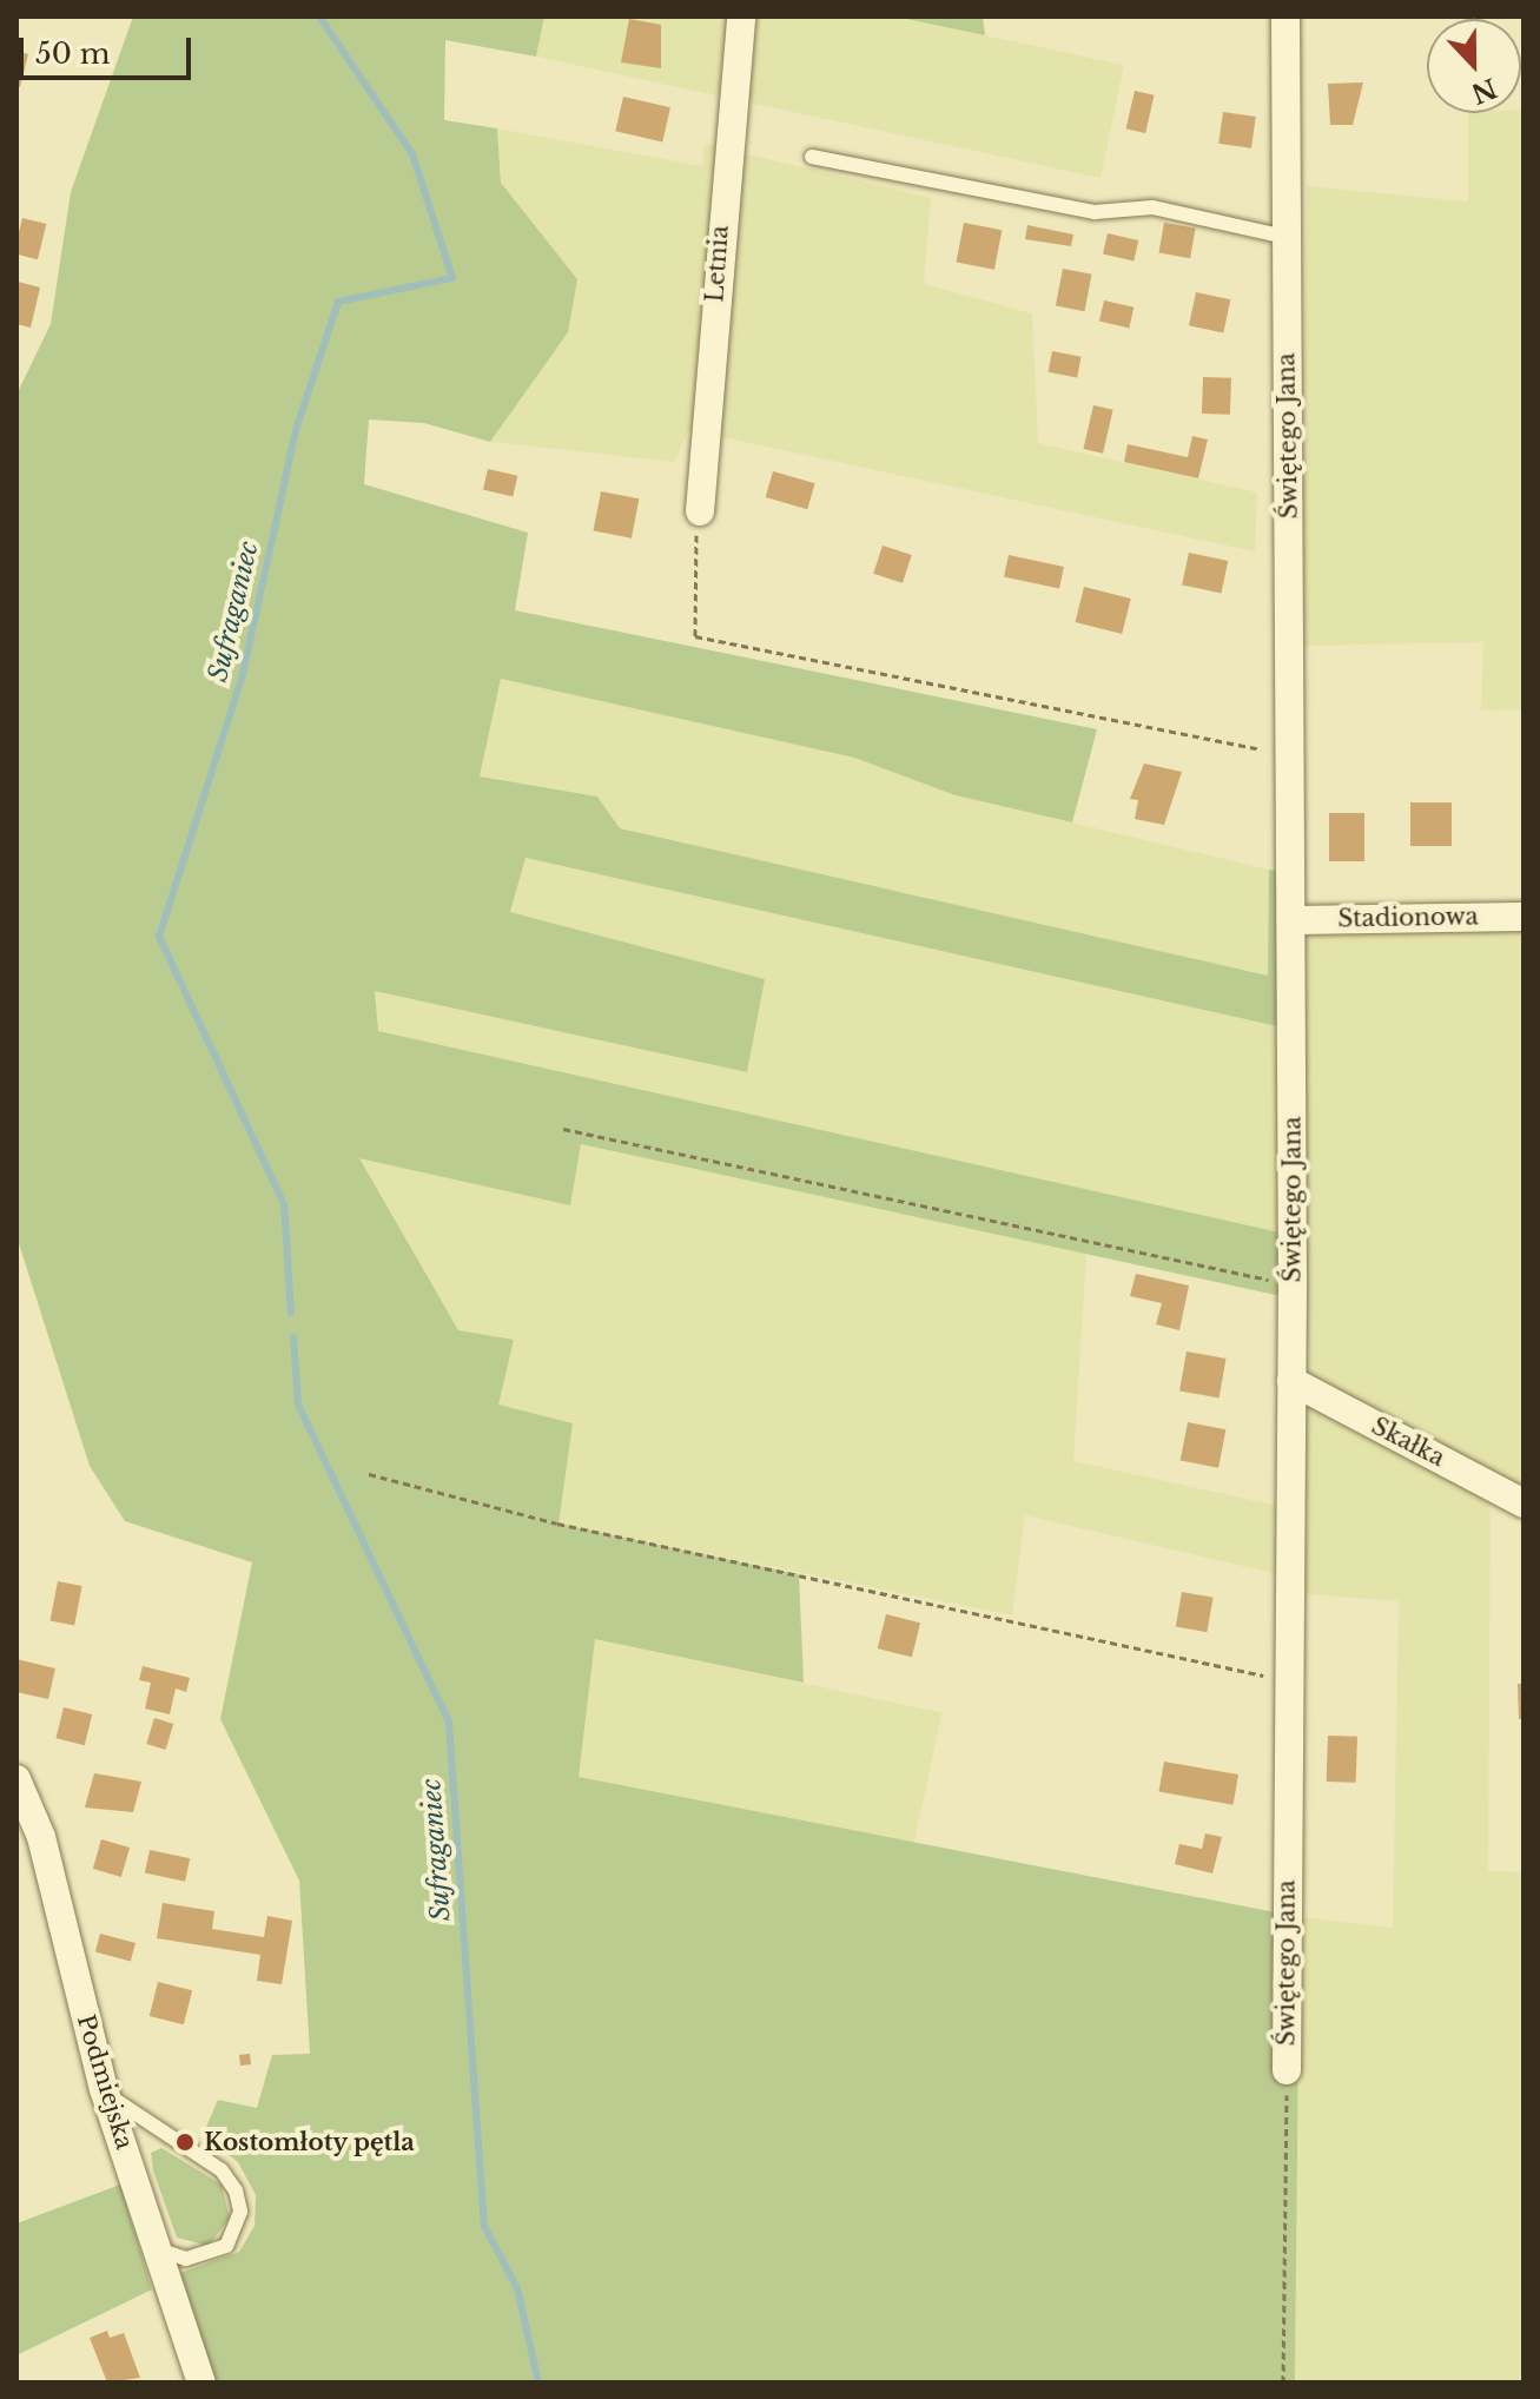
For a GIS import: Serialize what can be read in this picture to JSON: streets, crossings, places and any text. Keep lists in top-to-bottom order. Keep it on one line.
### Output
{"streets":{"street":["Letnia","Świętego Jana","Stadionowa","Skałka","Podmiejska"]},"crossings":[["Świętego Jana","Stadionowa"],["Świętego Jana","Skałka"]],"water":["Sufraganiec"],"places":["Kostomłoty pętla"],"scale_bar":"50 m","north":"bottom"}
